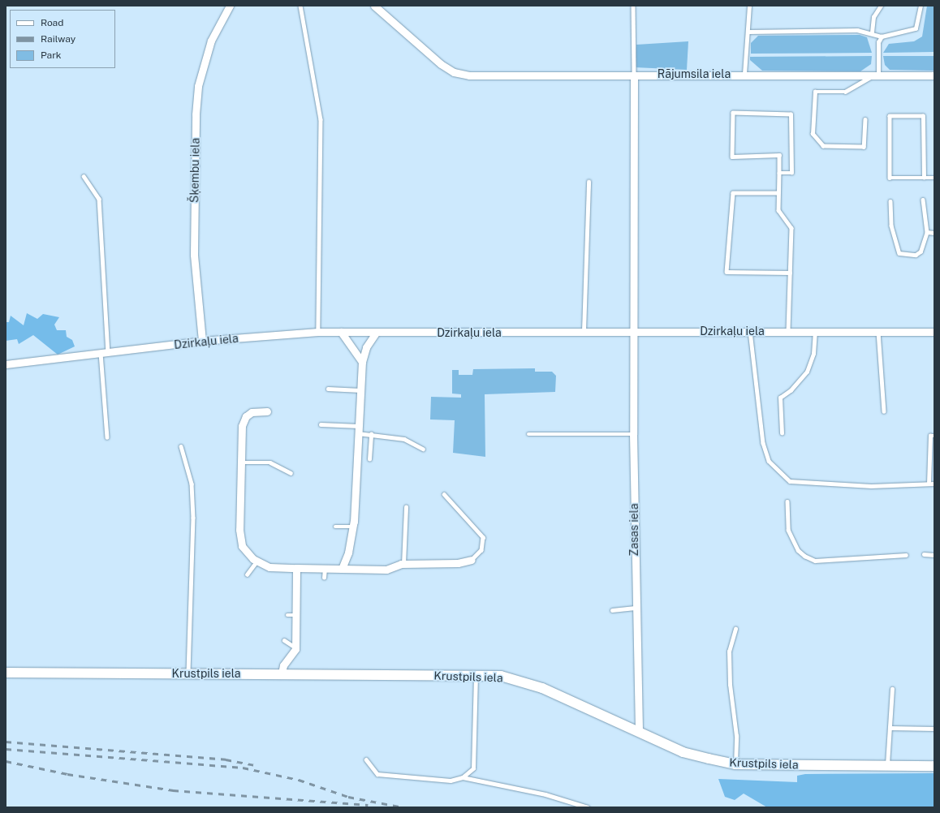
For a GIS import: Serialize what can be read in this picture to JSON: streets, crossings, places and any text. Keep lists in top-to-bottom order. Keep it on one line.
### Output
{"streets":{"main road":["Krustpils iela"],"street":["Rājumsila iela","Šķembu iela","Dzirkaļu iela","Zasas iela"]},"crossings":[["Rājumsila iela","Zasas iela"],["Šķembu iela","Dzirkaļu iela"],["Dzirkaļu iela","Zasas iela"],["Zasas iela","Krustpils iela"]],"legend":["Road","Railway","Park"]}
